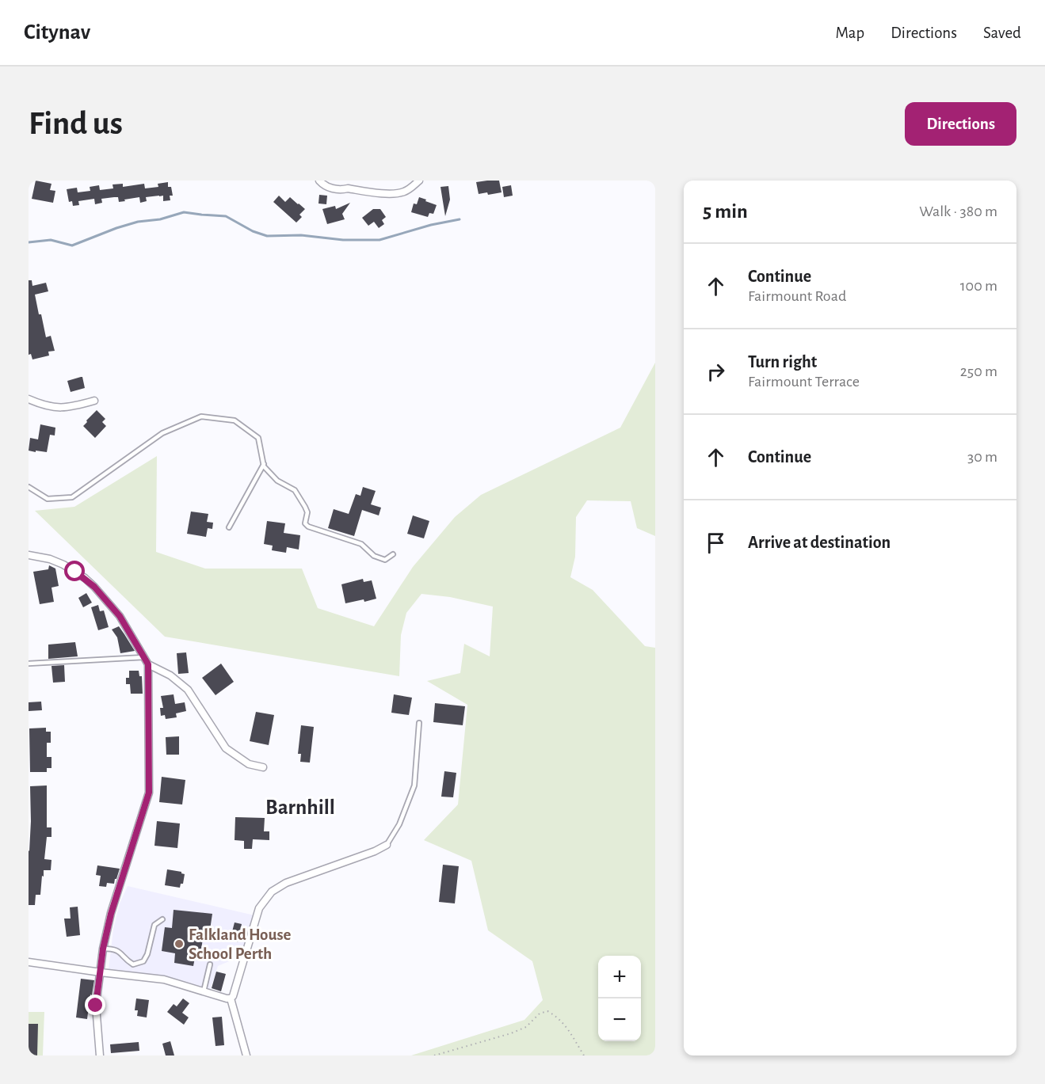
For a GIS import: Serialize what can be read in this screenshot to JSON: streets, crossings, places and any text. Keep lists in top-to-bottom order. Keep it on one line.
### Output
{"districts":["Barnhill"],"places":["Falkland House School Perth"],"page":{"header":"Citynav","nav":["Map","Directions","Saved"],"buttons":"Directions","title":"Find us","heading":["5 min","Walk · 380 m"],"list":[["Continue","Fairmount Road","100 m"],["Turn right","Fairmount Terrace","250 m"],["Continue","30 m"],"Arrive at destination"],"map_buttons":["+","−"]}}
